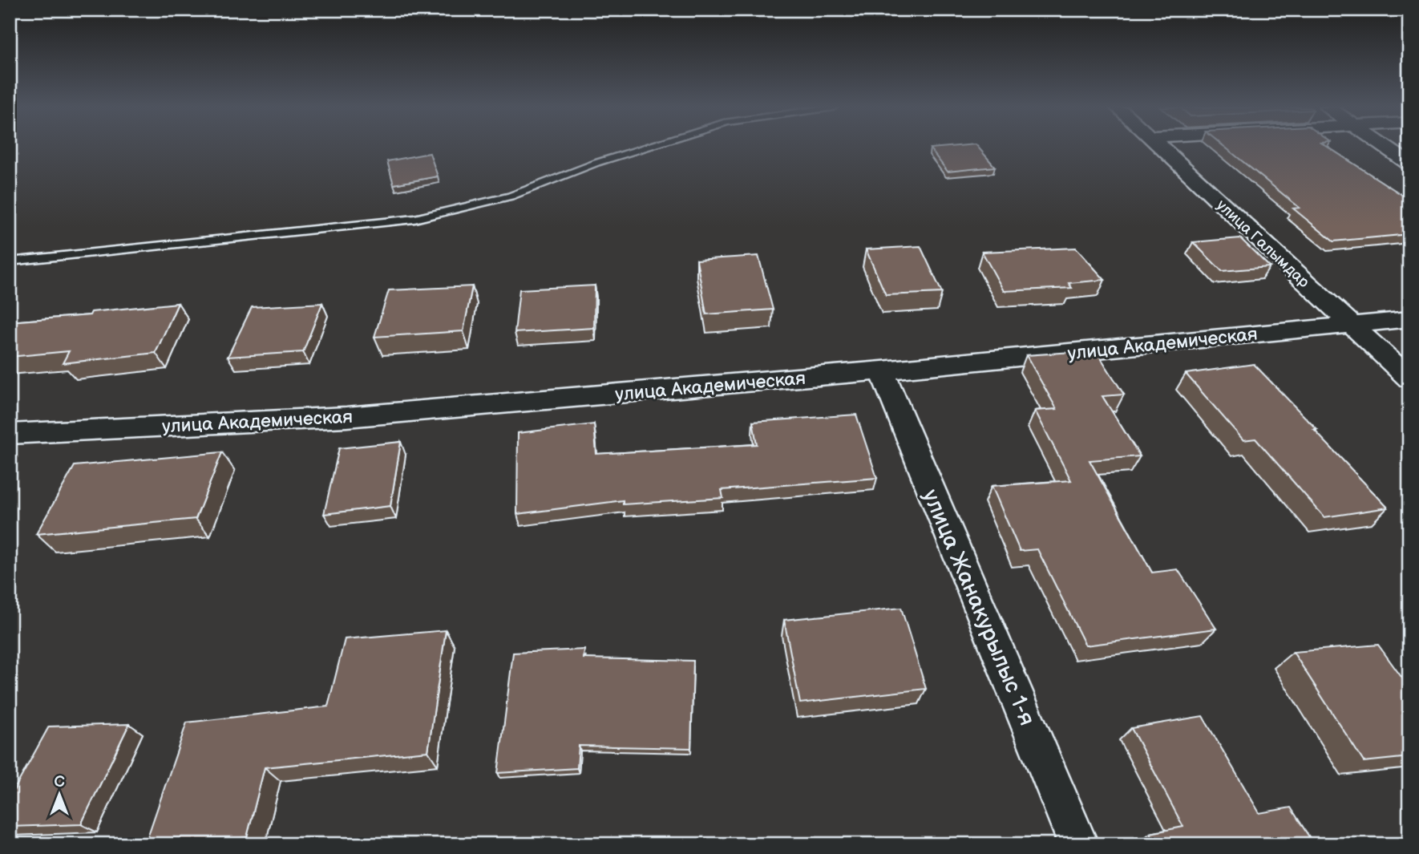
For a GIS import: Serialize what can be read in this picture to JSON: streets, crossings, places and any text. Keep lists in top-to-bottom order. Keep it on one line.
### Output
{"streets":{"street":["улица Галымдар","улица Академическая","улица Жанакурылыс 1-я"]},"crossings":[["улица Галымдар","улица Академическая"],["улица Академическая","улица Жанакурылыс 1-я"]],"north":"top"}
